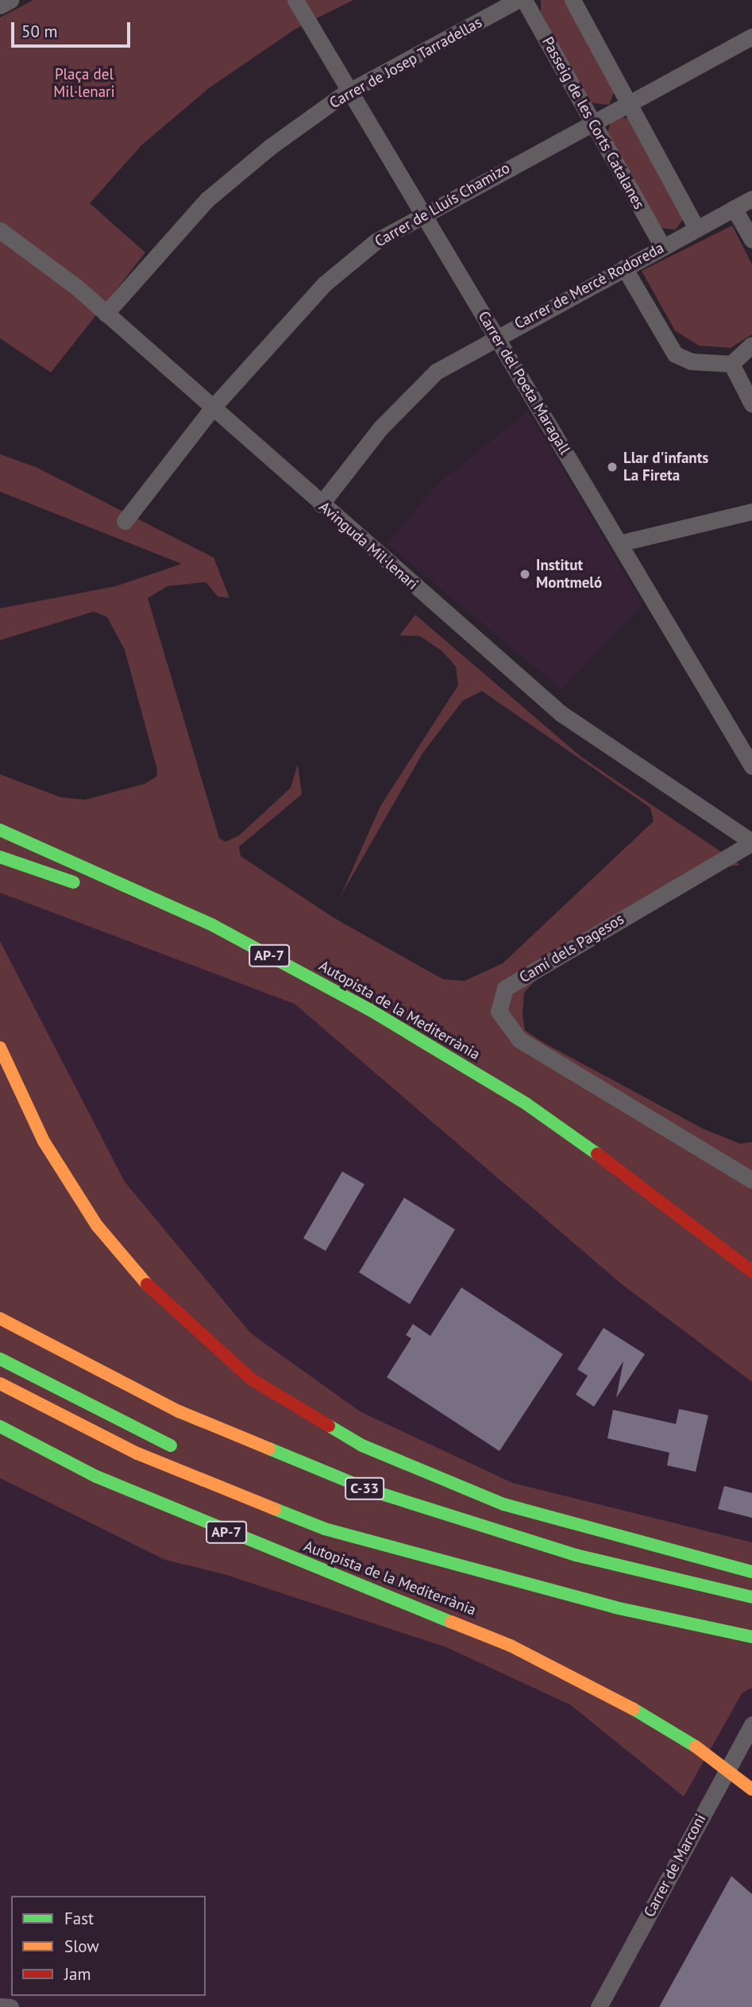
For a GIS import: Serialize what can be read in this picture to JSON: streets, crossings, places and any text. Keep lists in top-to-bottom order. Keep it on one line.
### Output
{"streets":{"highway":["AP-7","Autopista de la Mediterrània","C-33"],"street":["Carrer de Josep Tarradellas","Passeig de les Corts Catalanes","Carrer de Lluís Chamizo","Carrer de Mercè Rodoreda","Carrer del Poeta Maragall","Avinguda Mil·lenari","Camí dels Pagesos","Carrer de Marconi"]},"crossings":[["Carrer de Josep Tarradellas","Carrer del Poeta Maragall"],["Carrer de Josep Tarradellas","Avinguda Mil·lenari"],["Passeig de les Corts Catalanes","Carrer de Lluís Chamizo"],["Passeig de les Corts Catalanes","Carrer de Mercè Rodoreda"],["Carrer de Lluís Chamizo","Carrer del Poeta Maragall"],["Carrer de Lluís Chamizo","Avinguda Mil·lenari"],["Carrer de Mercè Rodoreda","Carrer del Poeta Maragall"],["Carrer de Mercè Rodoreda","Avinguda Mil·lenari"],["Avinguda Mil·lenari","Camí dels Pagesos"]],"parks":["Plaça del Mil·lenari"],"places":["Llar d'infants La Fireta","Institut Montmeló"],"legend":["Fast","Slow","Jam"],"scale_bar":"50 m"}
